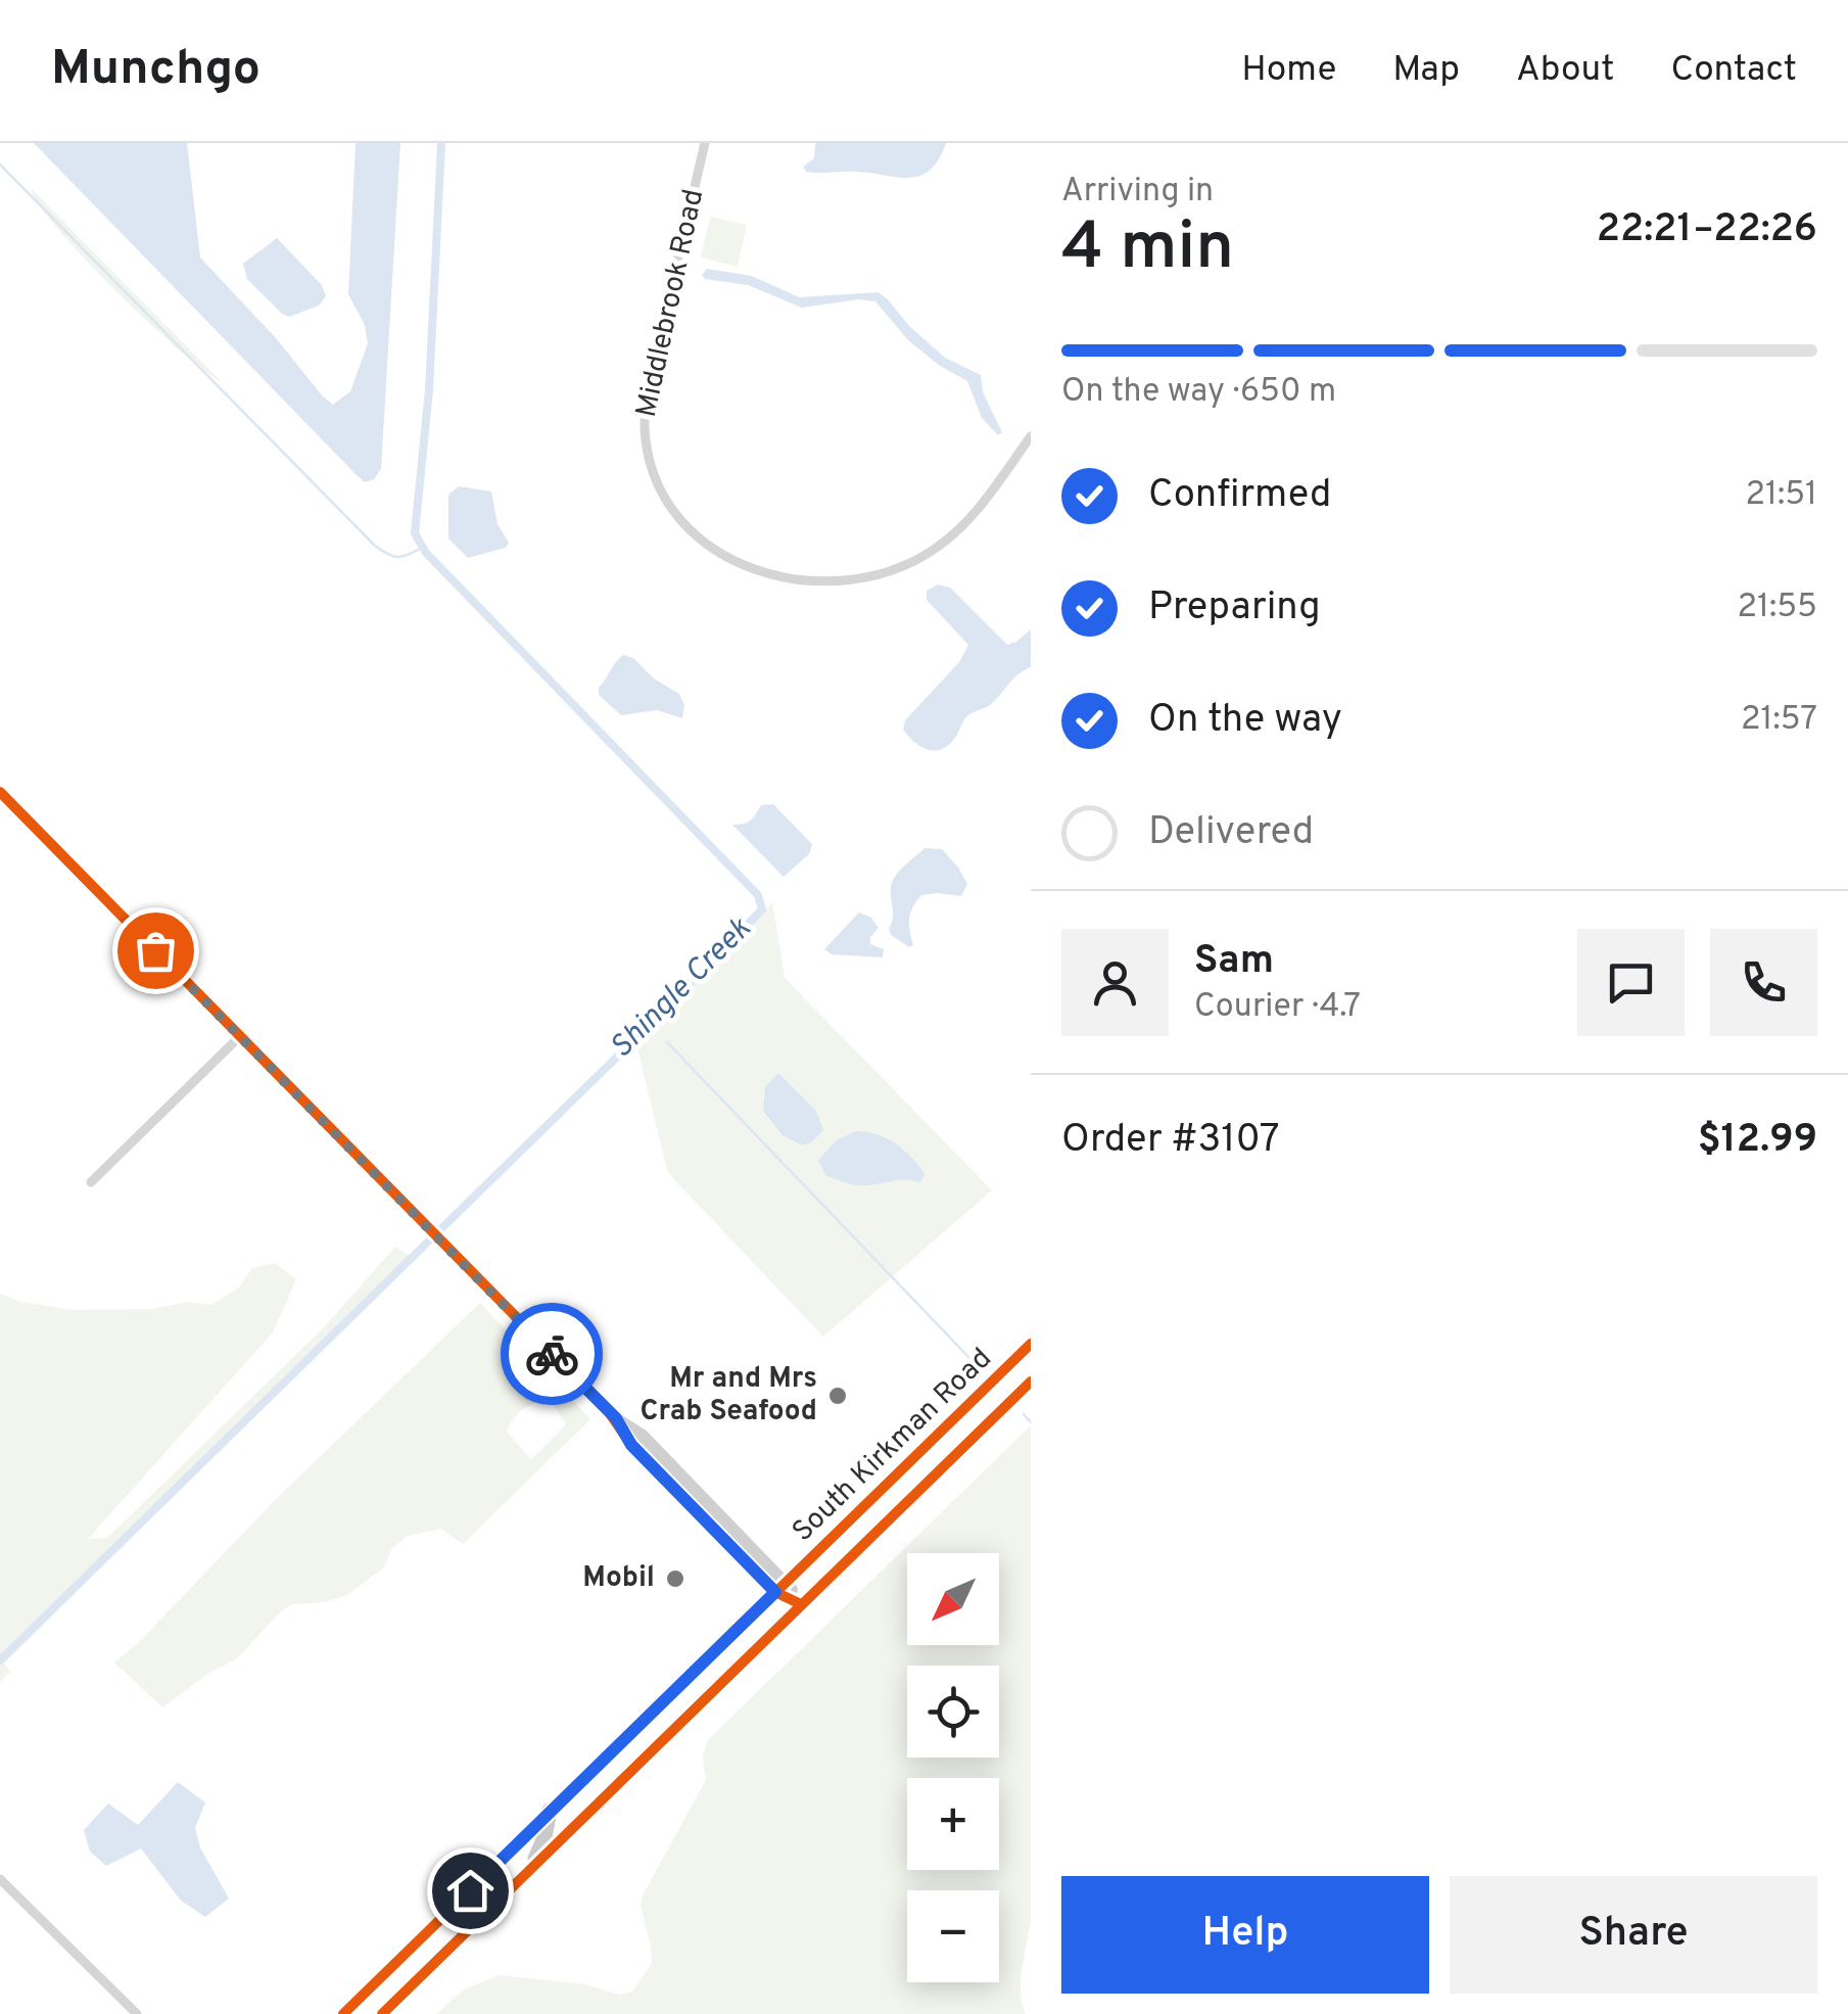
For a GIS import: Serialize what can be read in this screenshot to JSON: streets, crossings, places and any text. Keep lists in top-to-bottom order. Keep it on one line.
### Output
{"streets":{"main road":["South Kirkman Road"],"street":["Middlebrook Road"]},"water":["Shingle Creek"],"places":["Mr and Mrs Crab Seafood","Mobil"],"north":"bottom left","page":{"header":"Munchgo","nav":["Home","Map","About","Contact"],"heading":["4 min","Arriving in","22:21–22:26"],"panel":["Sam","Courier · 4.7","Order #3107","$12.99"],"bar":"On the way · 650 m","list":[["Confirmed","21:51"],["Preparing","21:55"],["On the way","21:57"],"Delivered"],"map_buttons":["+","−"],"buttons":["Help","Share"]}}
